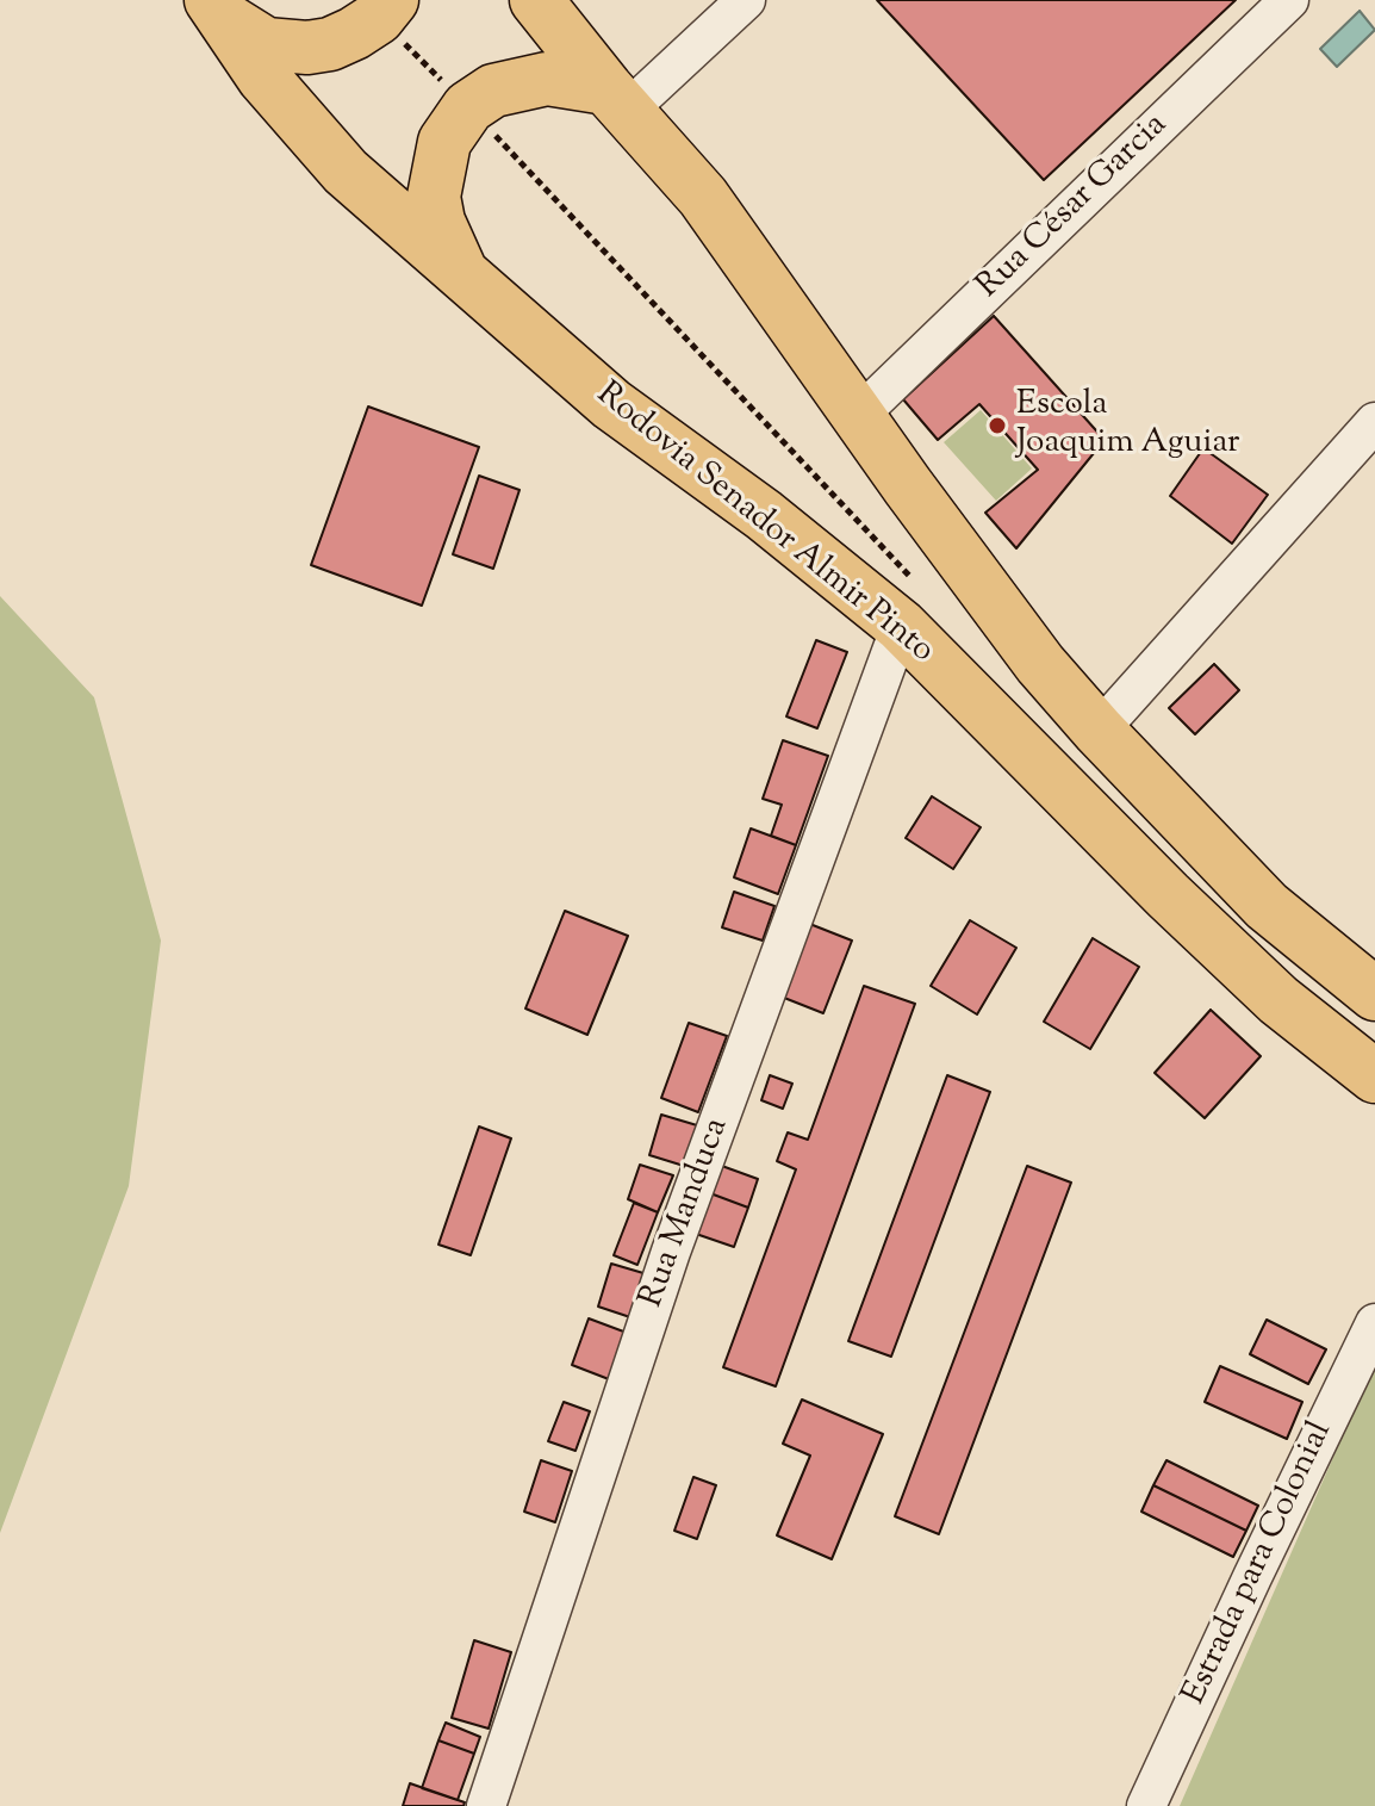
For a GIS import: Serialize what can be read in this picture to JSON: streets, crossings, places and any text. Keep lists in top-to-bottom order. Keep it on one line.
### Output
{"streets":{"main road":["Rodovia Senador Almir Pinto"],"street":["Rua César Garcia","Rua Manduca","Estrada para Colonial"]},"crossings":[["Rodovia Senador Almir Pinto","Rua Manduca"]],"places":["Escola Joaquim Aguiar"]}
